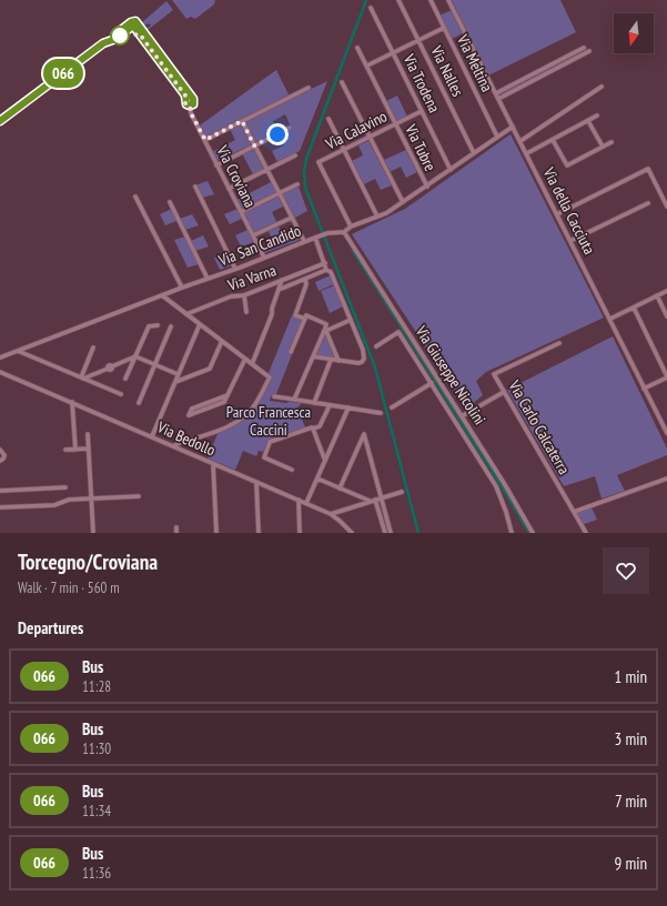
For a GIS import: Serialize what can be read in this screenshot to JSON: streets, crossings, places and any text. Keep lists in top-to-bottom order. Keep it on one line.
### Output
{"streets":{"street":["Via Meltina","Via Nalles","Via Trodena","Via Calavino","Via Tubre","Via Croviana","Via della Cacciuta","Via San Candido","Via Varna","Via Giuseppe Nicolini","Via Carlo Calcaterra","Via Bedollo"]},"crossings":[["Via Trodena","Via Calavino"],["Via Calavino","Via Tubre"],["Via Croviana","Via San Candido"],["Via San Candido","Via Giuseppe Nicolini"]],"parks":["Parco Francesca Caccini"],"lines":["bus line 066"],"north":"bottom","page":{"on_map":"066","heading":[["Torcegno/Croviana","Walk · 7 min · 560 m"],"Departures"],"list":[{"mark":"066","name":"Bus","note":"11:28","value":"1 min"},{"mark":"066","name":"Bus","note":"11:30","value":"3 min"},{"mark":"066","name":"Bus","note":"11:34","value":"7 min"},{"mark":"066","name":"Bus","note":"11:36","value":"9 min"}]}}
